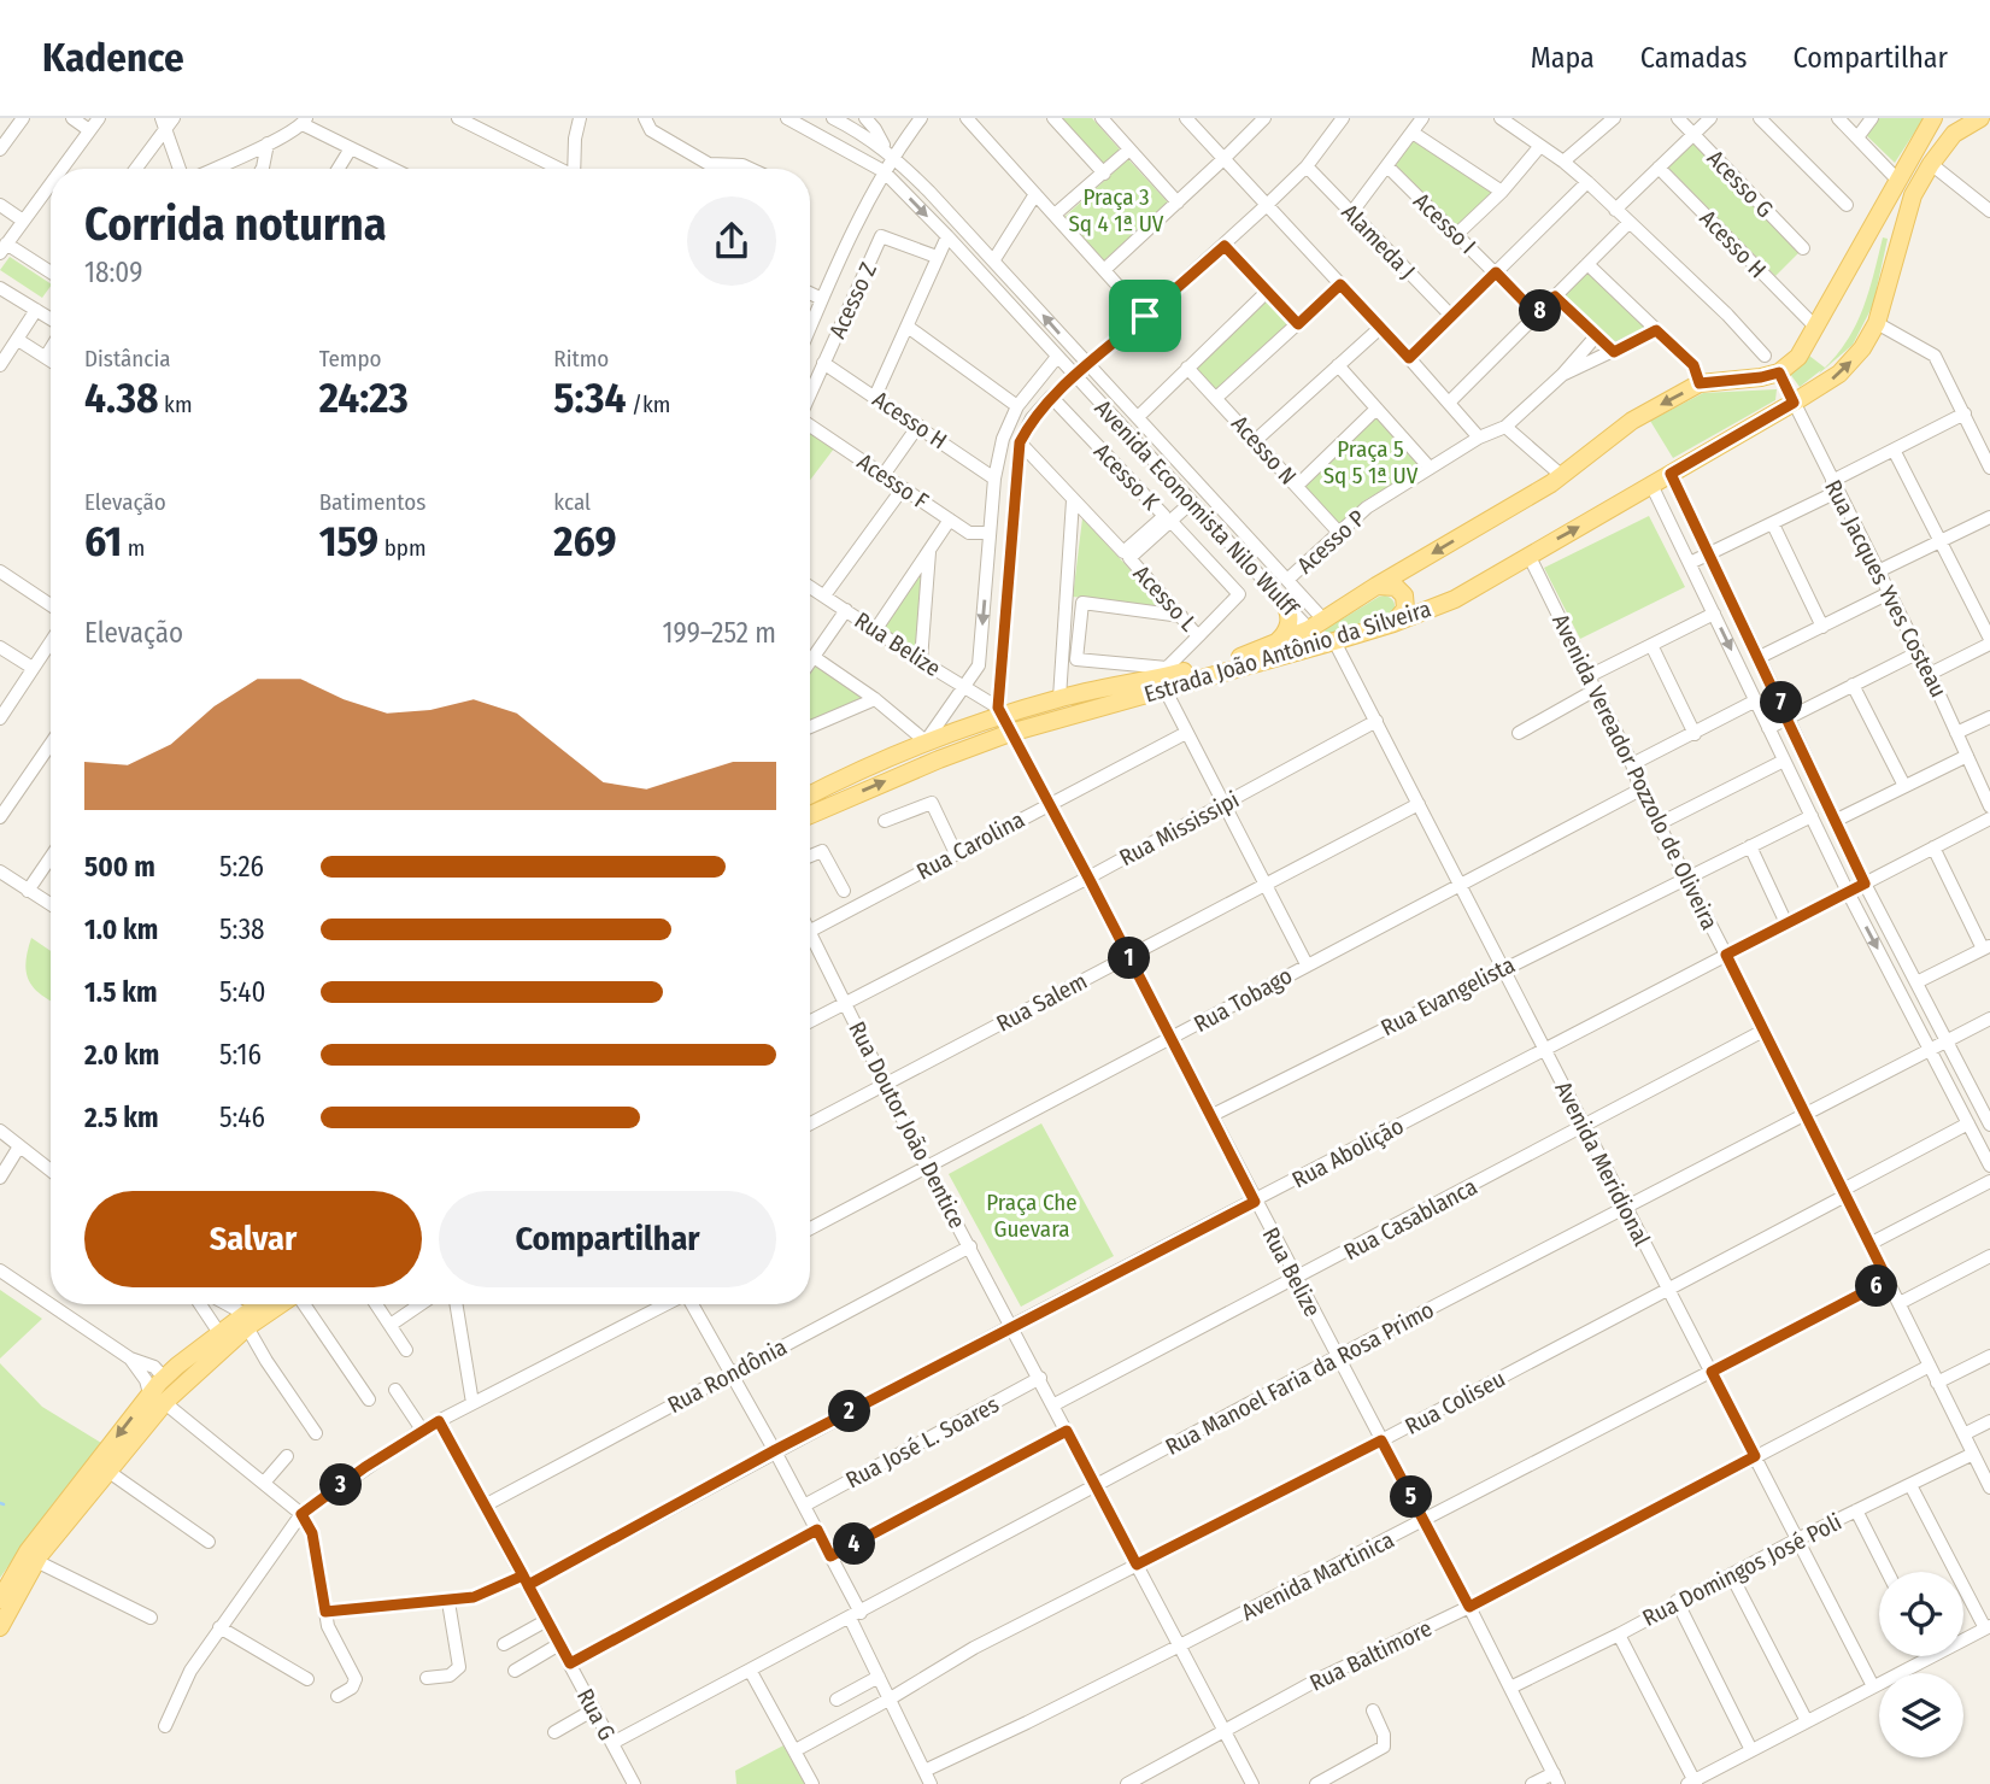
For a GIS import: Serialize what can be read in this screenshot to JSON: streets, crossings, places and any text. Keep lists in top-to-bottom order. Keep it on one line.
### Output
{"streets":{"main road":["Estrada João Antônio da Silveira"],"street":["Acesso G","Acesso I","Alameda J","Acesso H","Acesso Z","Acesso N","Acesso K","Acesso F","Avenida Economista Nilo Wulff","Acesso P","Rua Jacques Yves Costeau","Acesso L","Rua Belize","Avenida Vereador Pozzolo de Oliveira","Rua Mississipi","Rua Carolina","Rua Evangelista","Rua Tobago","Rua Salem","Rua Doutor João Dentice","Rua Abolição","Avenida Meridional","Rua Casablanca","Rua Rondônia","Rua Manoel Faria da Rosa Primo","Rua Coliseu","Rua José L. Soares","Rua Domingos José Poli","Avenida Martinica","Rua Baltimore","Rua G"]},"crossings":[["Acesso H","Acesso Z"],["Acesso N","Acesso P"],["Acesso K","Avenida Economista Nilo Wulff"],["Acesso K","Acesso L"],["Avenida Economista Nilo Wulff","Acesso P"],["Avenida Economista Nilo Wulff","Acesso L"],["Avenida Economista Nilo Wulff","Estrada João Antônio da Silveira"],["Rua Jacques Yves Costeau","Estrada João Antônio da Silveira"],["Rua Belize","Estrada João Antônio da Silveira"],["Rua Belize","Rua Mississipi"],["Rua Belize","Rua Carolina"],["Rua Belize","Rua Evangelista"],["Rua Belize","Rua Tobago"],["Rua Belize","Rua Salem"],["Rua Belize","Rua Abolição"],["Rua Belize","Rua Casablanca"],["Rua Belize","Rua Manoel Faria da Rosa Primo"],["Rua Belize","Rua Coliseu"],["Rua Belize","Rua Domingos José Poli"],["Rua Belize","Avenida Martinica"],["Rua Belize","Rua Baltimore"],["Estrada João Antônio da Silveira","Avenida Vereador Pozzolo de Oliveira"],["Estrada João Antônio da Silveira","Avenida Meridional"],["Avenida Vereador Pozzolo de Oliveira","Rua Evangelista"],["Avenida Vereador Pozzolo de Oliveira","Rua Tobago"],["Avenida Vereador Pozzolo de Oliveira","Rua Abolição"],["Avenida Vereador Pozzolo de Oliveira","Rua Casablanca"],["Avenida Vereador Pozzolo de Oliveira","Rua Manoel Faria da Rosa Primo"],["Avenida Vereador Pozzolo de Oliveira","Rua Coliseu"],["Avenida Vereador Pozzolo de Oliveira","Rua Domingos José Poli"],["Avenida Vereador Pozzolo de Oliveira","Avenida Martinica"],["Avenida Vereador Pozzolo de Oliveira","Rua Baltimore"],["Rua Mississipi","Rua Doutor João Dentice"],["Rua Mississipi","Avenida Meridional"],["Rua Evangelista","Avenida Meridional"],["Rua Tobago","Rua Doutor João Dentice"],["Rua Tobago","Avenida Meridional"],["Rua Salem","Rua Doutor João Dentice"],["Rua Salem","Avenida Meridional"],["Rua Doutor João Dentice","Rua Abolição"],["Rua Doutor João Dentice","Rua Casablanca"],["Rua Doutor João Dentice","Rua Rondônia"],["Rua Doutor João Dentice","Rua Manoel Faria da Rosa Primo"],["Rua Doutor João Dentice","Rua Coliseu"],["Rua Doutor João Dentice","Rua José L. Soares"],["Rua Doutor João Dentice","Avenida Martinica"],["Rua Doutor João Dentice","Rua Baltimore"],["Rua Abolição","Avenida Meridional"],["Rua Abolição","Rua G"],["Avenida Meridional","Rua Casablanca"],["Avenida Meridional","Rua Manoel Faria da Rosa Primo"],["Avenida Meridional","Rua Coliseu"],["Avenida Meridional","Rua Domingos José Poli"],["Avenida Meridional","Avenida Martinica"],["Avenida Meridional","Rua Baltimore"],["Rua Rondônia","Rua G"],["Rua Manoel Faria da Rosa Primo","Rua G"]],"parks":["Praça 3 Sq 4 1ª UV","Praça 5 Sq 5 1ª UV","Praça Che Guevara"],"page":{"header":"Kadence","nav":["Mapa","Camadas","Compartilhar"],"heading":["Corrida noturna","18:09"],"pins":["8","7","1","6","2","3","5","4"],"stats":[["Distância","4.38 km"],["Tempo","24:23"],["Ritmo","5:34 /km"],["Elevação","61 m"],["Batimentos","159 bpm"],["kcal","269"]],"chart":["Elevação","199–252 m"],"list":[{"name":"500 m","note":"5:26"},{"name":"1.0 km","note":"5:38"},{"name":"1.5 km","note":"5:40"},{"name":"2.0 km","note":"5:16"},{"name":"2.5 km","note":"5:46"}],"buttons":["Salvar","Compartilhar"]}}
